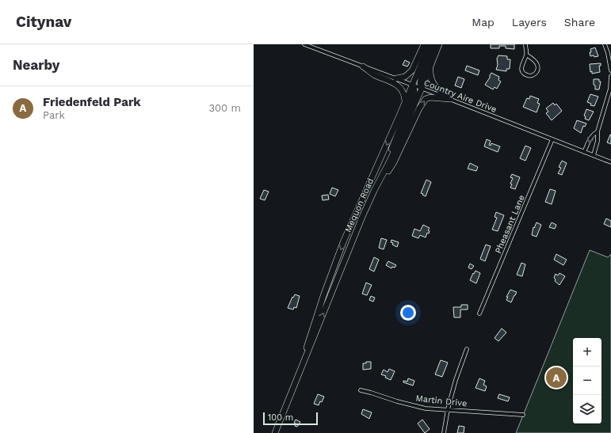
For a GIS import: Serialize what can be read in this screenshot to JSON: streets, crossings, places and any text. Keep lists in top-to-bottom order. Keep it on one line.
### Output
{"streets":{"main road":["Mequon Road"],"street":["Country Aire Drive","Pheasant Lane","Martin Drive"]},"crossings":[["Country Aire Drive","Mequon Road"],["Country Aire Drive","Pheasant Lane"]],"scale_bar":"100 m","page":{"header":"Citynav","nav":["Map","Layers","Share"],"heading":"Nearby","list":[{"mark":"A","name":"Friedenfeld Park","note":"Park","value":"300 m"}],"map_buttons":["+","−"],"pins":"A","scale":"100 m"}}
